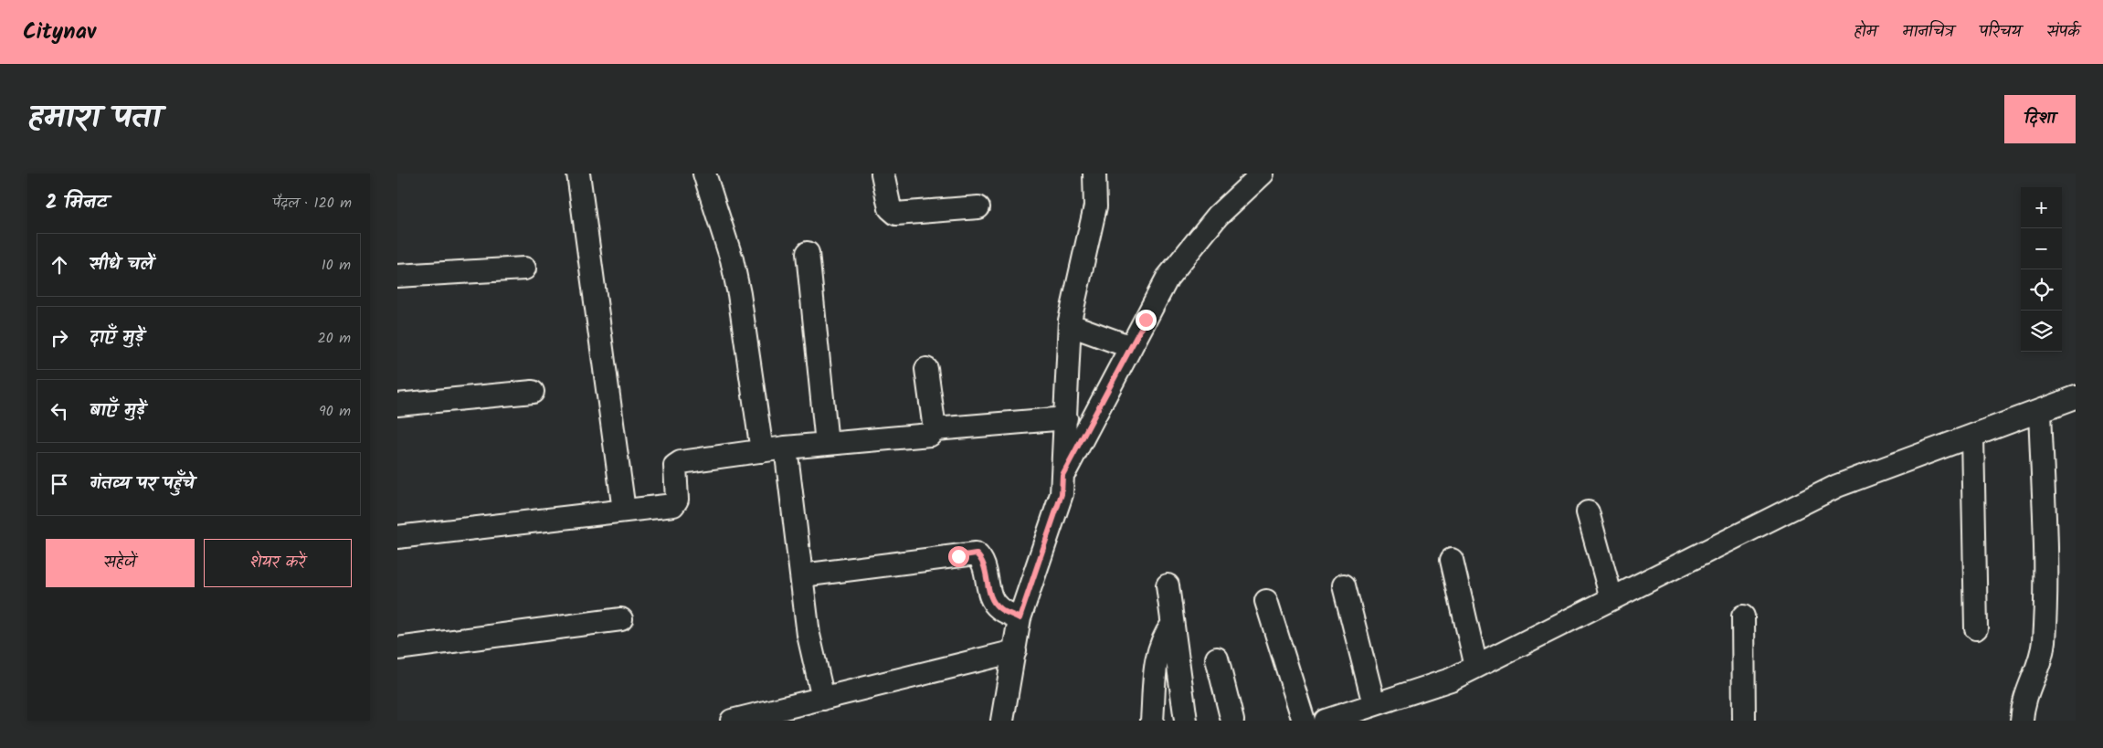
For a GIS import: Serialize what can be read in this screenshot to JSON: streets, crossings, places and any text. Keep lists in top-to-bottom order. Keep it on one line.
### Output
{"page":{"header":"Citynav","nav":["होम","मानचित्र","परिचय","संपर्क"],"title":"हमारा पता","buttons":["दिशा",["सहेजें","शेयर करें"]],"heading":["2 मिनट","पैदल · 120 m"],"map_buttons":["+","−"],"list":[["सीधे चलें","10 m"],["दाएँ मुड़ें","20 m"],["बाएँ मुड़ें","90 m"],"गंतव्य पर पहुँचे"]}}
